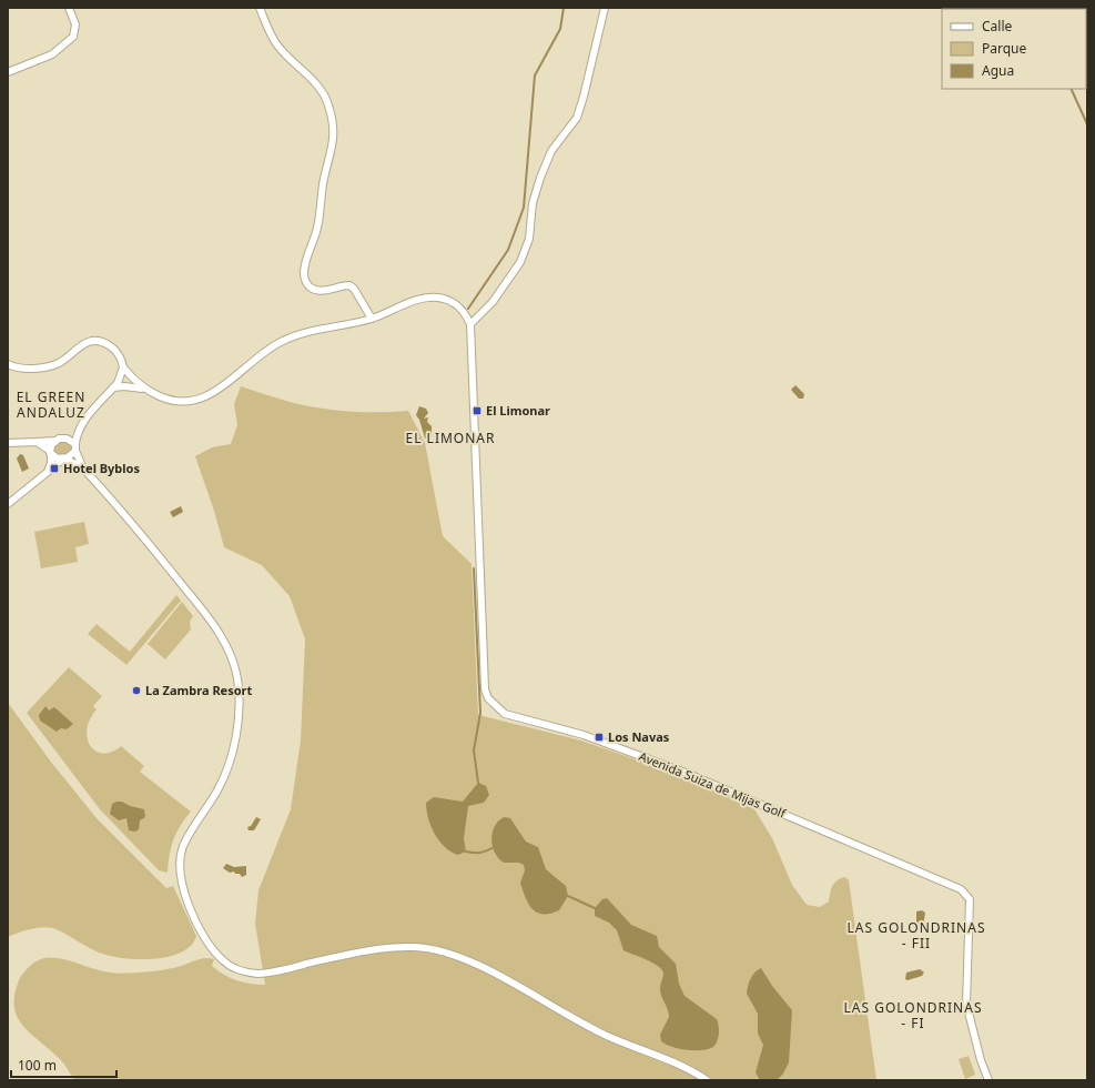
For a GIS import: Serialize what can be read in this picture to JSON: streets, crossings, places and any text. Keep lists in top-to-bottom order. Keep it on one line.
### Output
{"streets":{"street":["Avenida Suiza de Mijas Golf"]},"districts":["EL GREEN ANDALUZ","EL LIMONAR","LAS GOLONDRINAS - FII","LAS GOLONDRINAS - FI"],"places":{"transit":["El Limonar","Hotel Byblos","Los Navas"],"other":["La Zambra Resort"]},"legend":["Calle","Parque","Agua"],"scale_bar":"100 m"}
